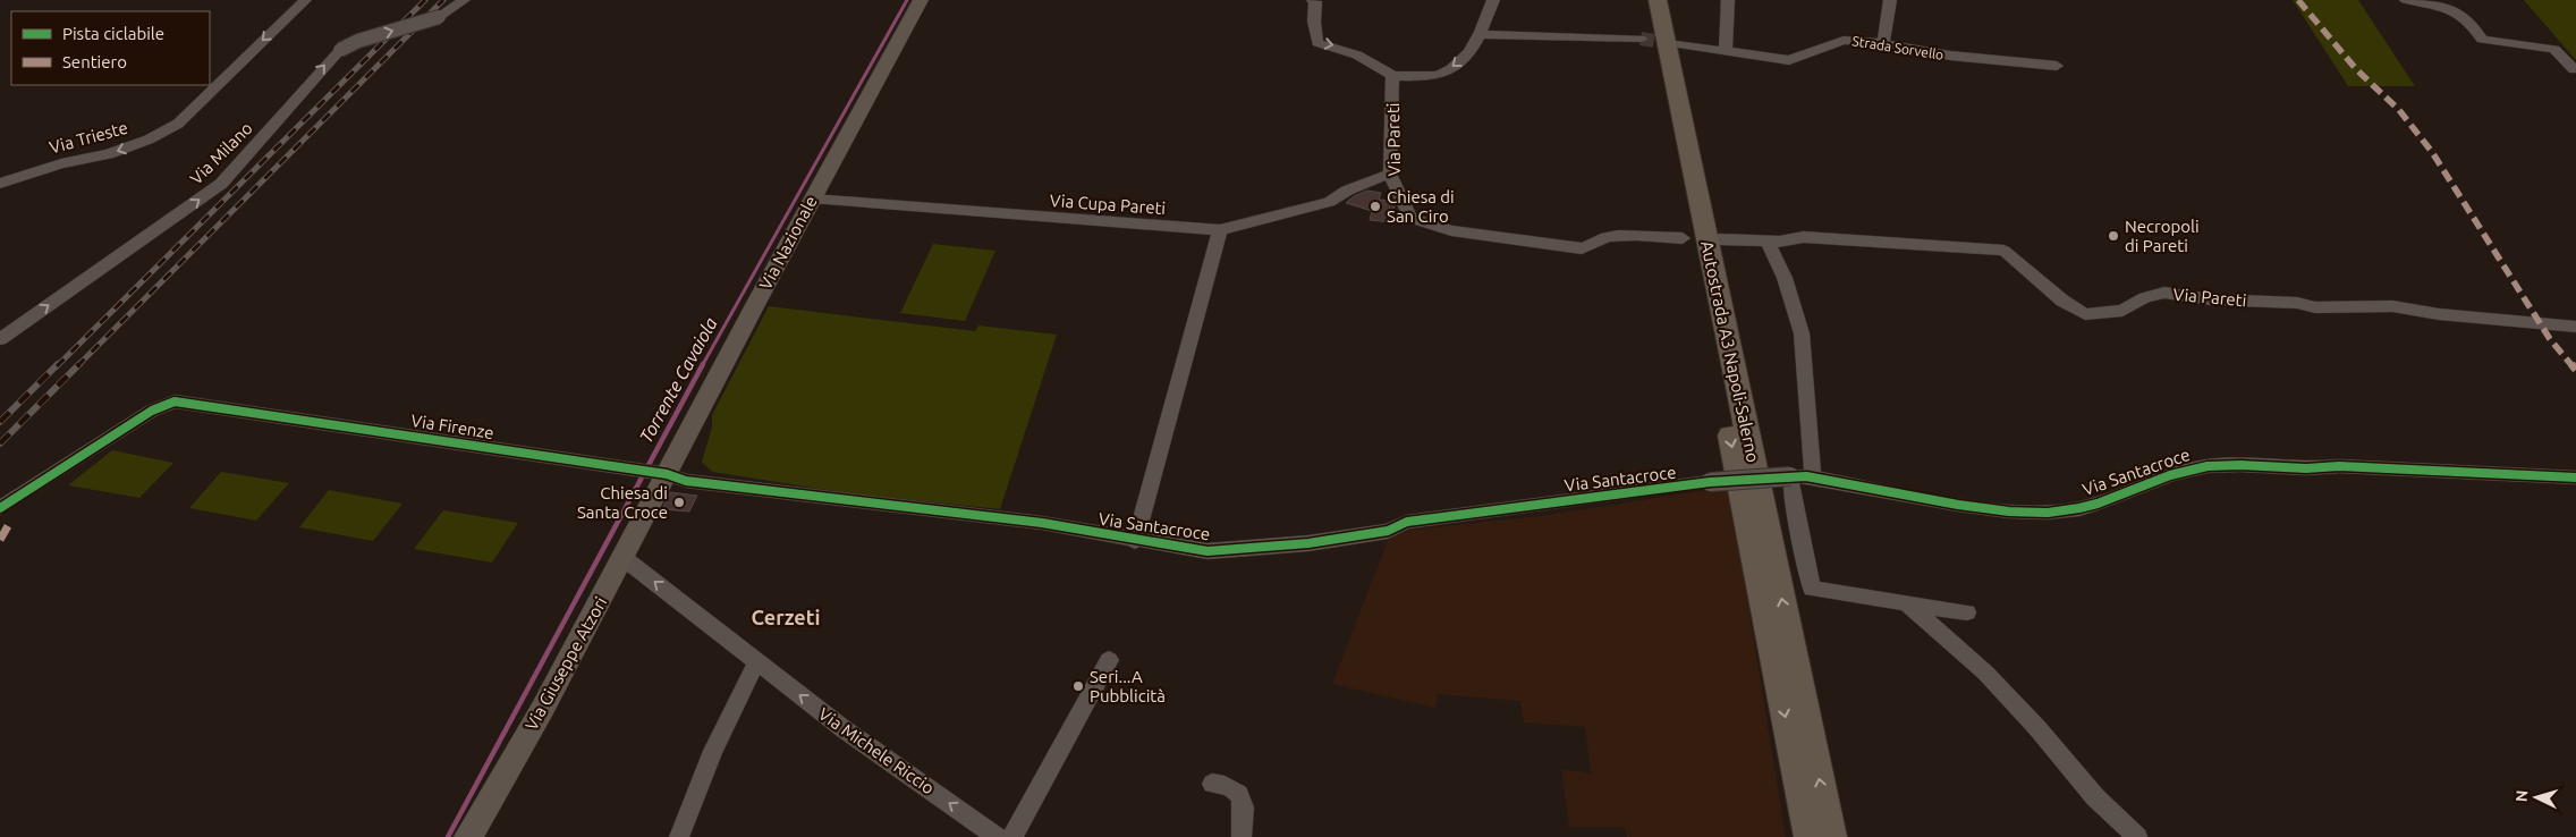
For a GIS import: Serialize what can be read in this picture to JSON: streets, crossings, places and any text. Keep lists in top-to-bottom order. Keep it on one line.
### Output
{"streets":{"highway":["Autostrada A3 Napoli-Salerno"],"main road":["Via Nazionale","Via Giuseppe Atzori"],"street":["Strada Sorvello","Via Trieste","Via Pareti","Via Milano","Via Cupa Pareti","Via Firenze","Via Santacroce","Via Michele Riccio"]},"crossings":[["Via Pareti","Via Cupa Pareti"],["Via Cupa Pareti","Via Nazionale"],["Via Cupa Pareti","Via Santacroce"],["Via Nazionale","Via Firenze"],["Via Nazionale","Via Santacroce"],["Via Nazionale","Via Giuseppe Atzori"],["Via Firenze","Via Santacroce"],["Via Firenze","Via Giuseppe Atzori"],["Via Santacroce","Via Giuseppe Atzori"],["Via Giuseppe Atzori","Via Michele Riccio"]],"one_way":["Via Trieste","Via Milano","Via Michele Riccio"],"districts":["Cerzeti"],"water":["Torrente Cavaiola"],"places":["Chiesa di San Ciro","Necropoli di Pareti","Chiesa di Santa Croce","Seri...A Pubblicità"],"legend":["Pista ciclabile","Sentiero"],"north":"left"}
